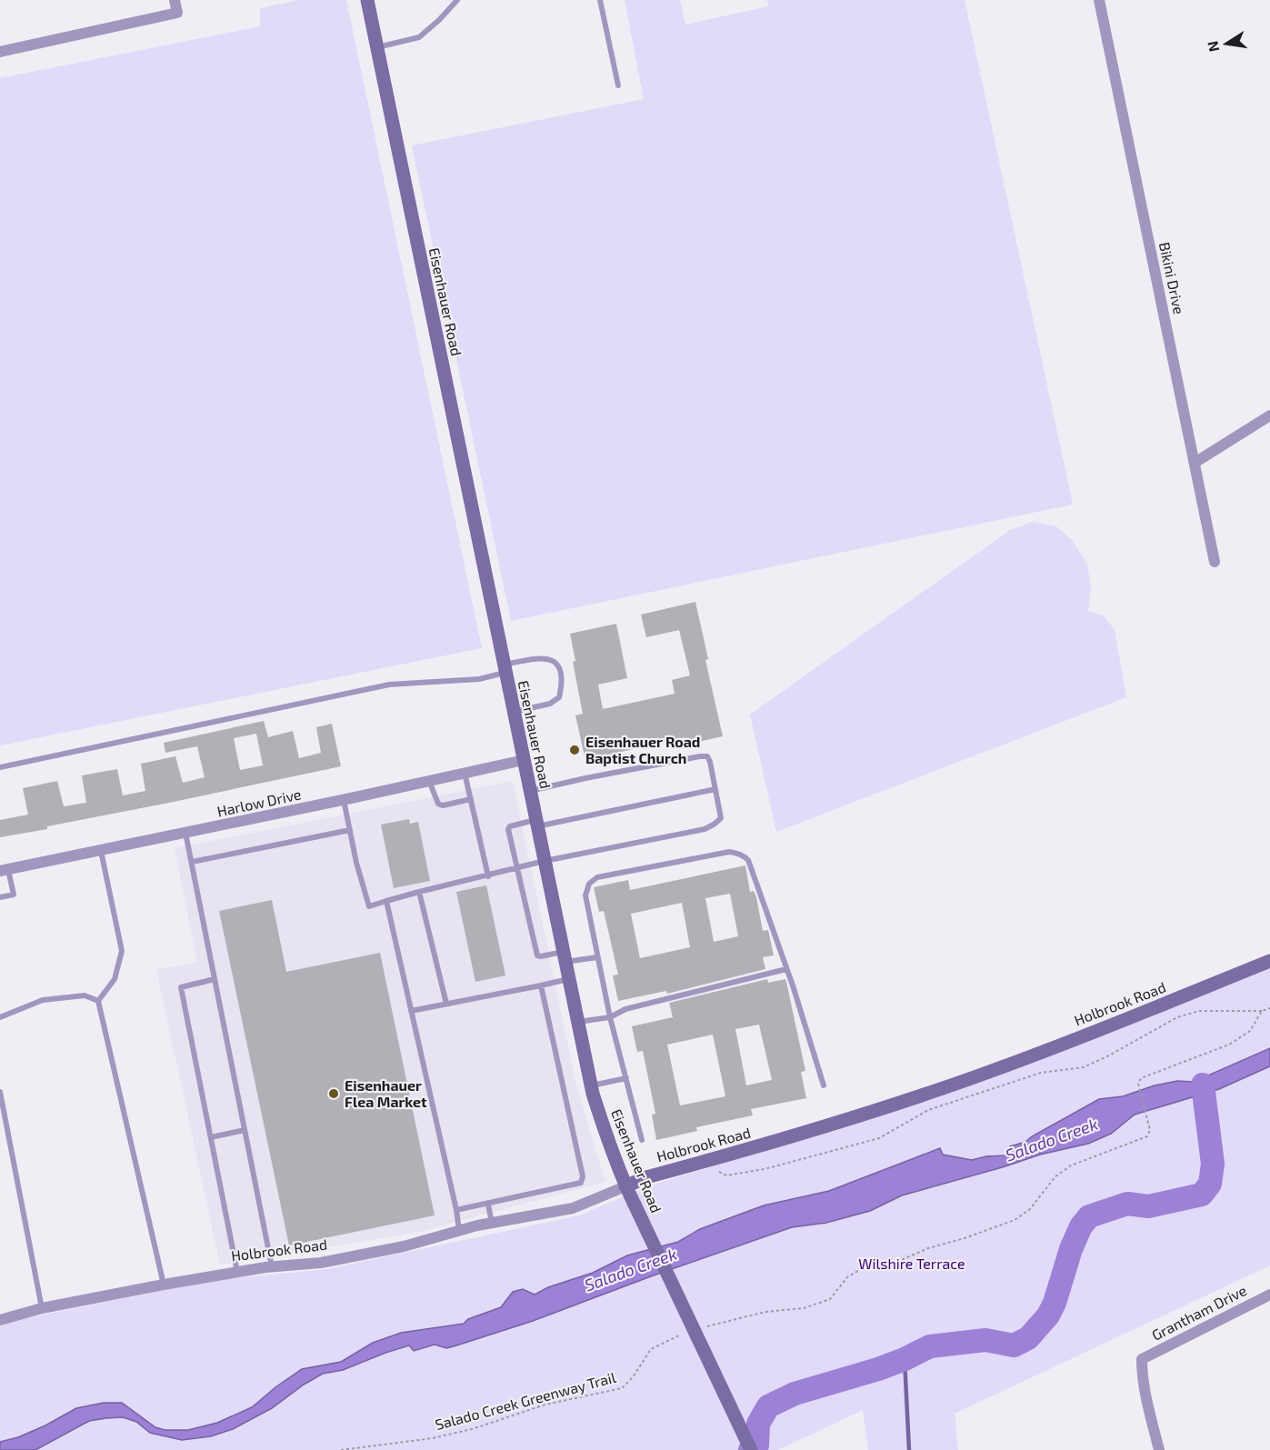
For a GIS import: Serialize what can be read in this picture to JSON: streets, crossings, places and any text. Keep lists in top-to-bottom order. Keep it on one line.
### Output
{"streets":{"main road":["Eisenhauer Road","Holbrook Road"],"street":["Bikini Drive","Harlow Drive","Grantham Drive"],"path":["Salado Creek Greenway Trail"]},"crossings":[["Eisenhauer Road","Harlow Drive"],["Eisenhauer Road","Holbrook Road"]],"water":["Salado Creek"],"parks":["Wilshire Terrace"],"places":["Eisenhauer Road Baptist Church","Eisenhauer Flea Market"],"north":"left"}
